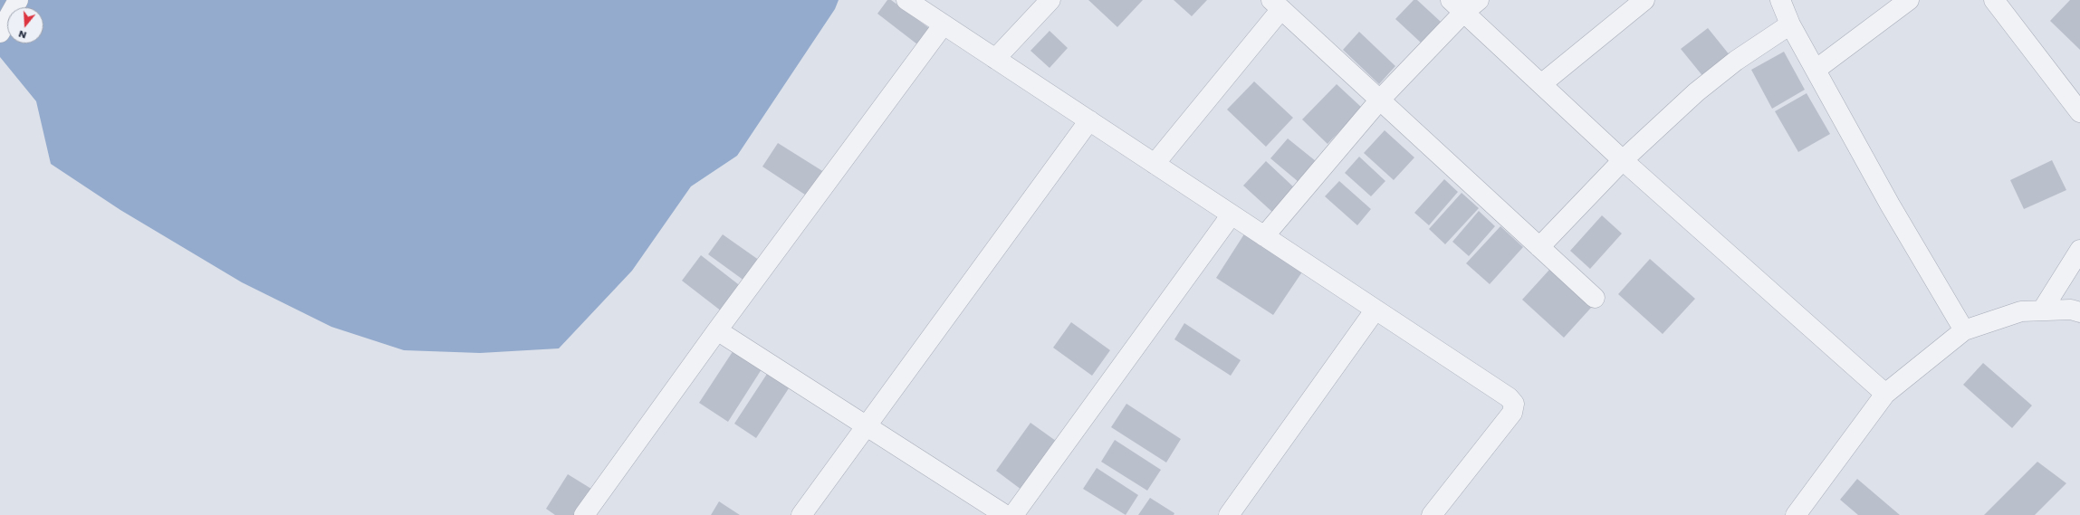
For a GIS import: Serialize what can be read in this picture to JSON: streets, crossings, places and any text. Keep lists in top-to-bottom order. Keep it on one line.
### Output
{"north":"bottom"}
